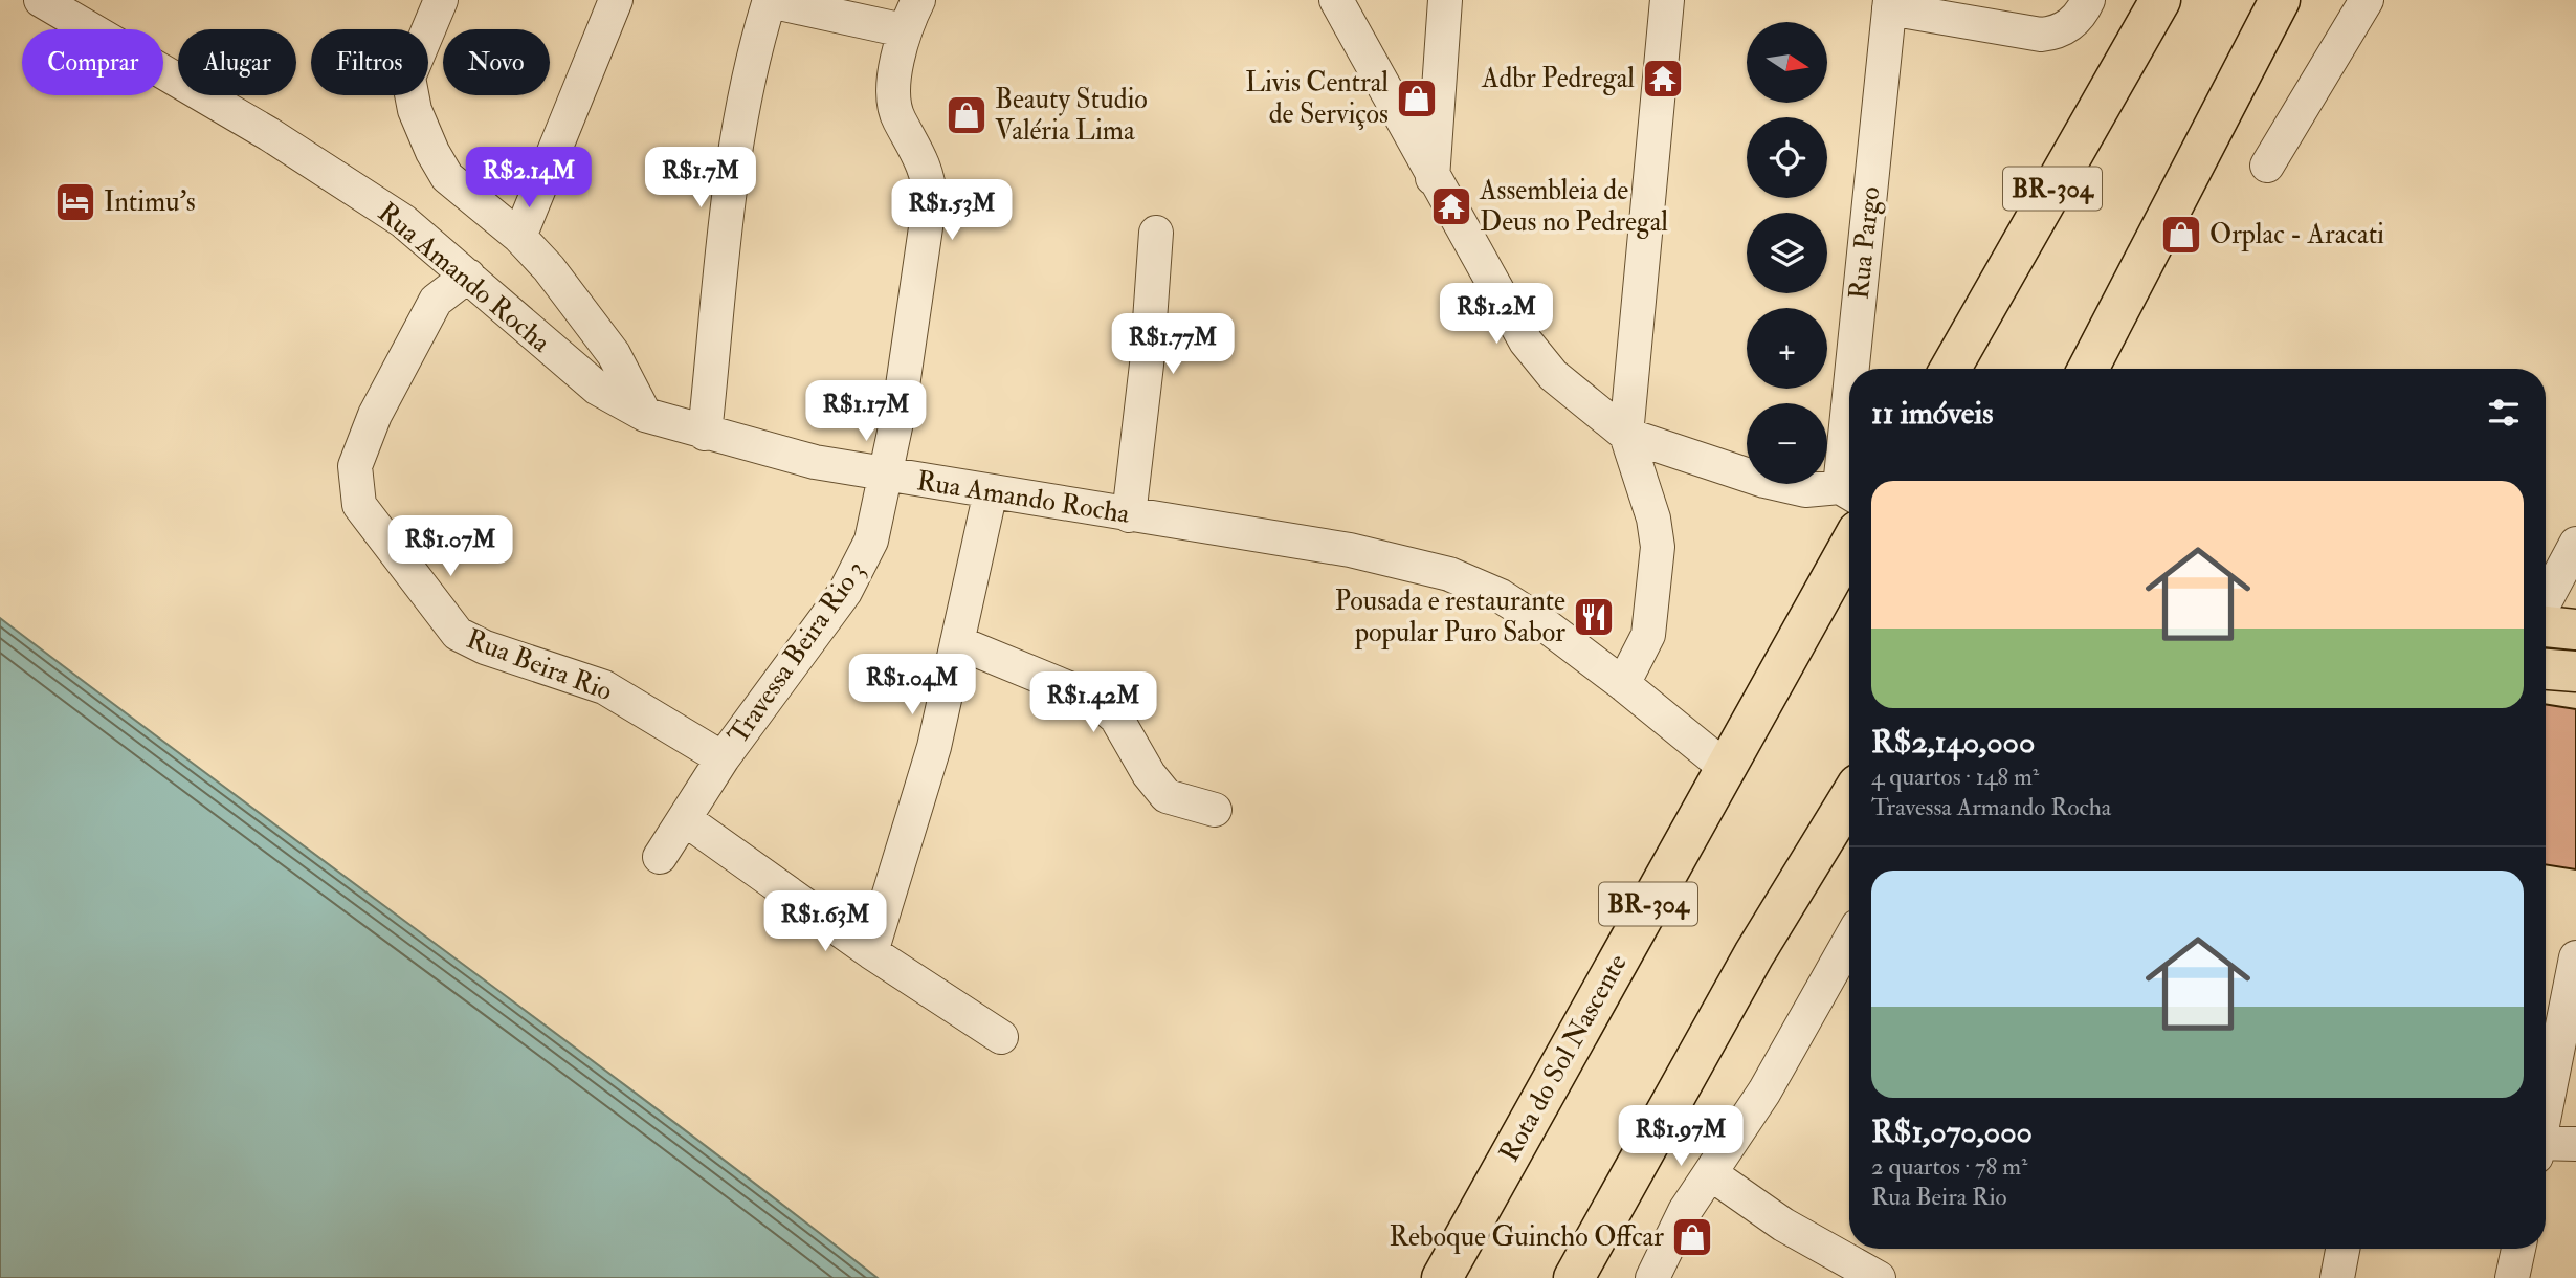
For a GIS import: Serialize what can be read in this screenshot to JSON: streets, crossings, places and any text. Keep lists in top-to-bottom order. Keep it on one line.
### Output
{"streets":{"highway":["BR-304","Rota do Sol Nascente"],"street":["Rua Pargo","Rua Amando Rocha","Travessa Beira Rio 3","Rua Beira Rio"]},"crossings":[["Rua Amando Rocha","Travessa Beira Rio 3"],["Rua Amando Rocha","Rua Beira Rio"],["Rua Amando Rocha","Rota do Sol Nascente"],["Travessa Beira Rio 3","Rua Beira Rio"]],"places":{"temple":["Adbr Pedregal","Assembleia de Deus no Pedregal"],"shop":["Livis Central de Serviços","Beauty Studio Valéria Lima","Orplac - Aracati","Reboque Guincho Offcar"],"hotel":["Intimu's"],"restaurant":["Pousada e restaurante popular Puro Sabor"]},"north":"right","page":{"map_buttons":["+","−"],"chip":["Comprar","Alugar","Filtros","Novo"],"price":["R$2.14M","R$1.7M","R$1.53M","R$1.2M","R$1.77M","R$1.17M","R$1.07M","R$1.04M","R$1.42M","R$1.63M","R$1.97M"],"heading":"11 imóveis","list":[{"name":"R$2,140,000","note":"4 quartos · 148 m² · Travessa Armando Rocha"},{"name":"R$1,070,000","note":"2 quartos · 78 m² · Rua Beira Rio"}]}}
